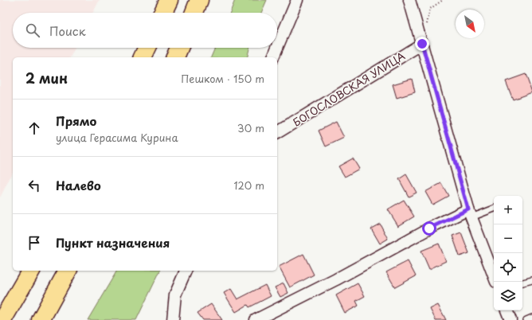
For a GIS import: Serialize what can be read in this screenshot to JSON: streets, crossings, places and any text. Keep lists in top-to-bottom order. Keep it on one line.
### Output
{"streets":{"street":["БОГОСЛОВСКАЯ УЛИЦА"]},"north":"bottom right","page":{"search":"Поиск","heading":["2 мин","Пешком · 150 m"],"list":[["Прямо","улица Герасима Курина","30 m"],["Налево","120 m"],"Пункт назначения"],"map_buttons":["+","−"]}}
